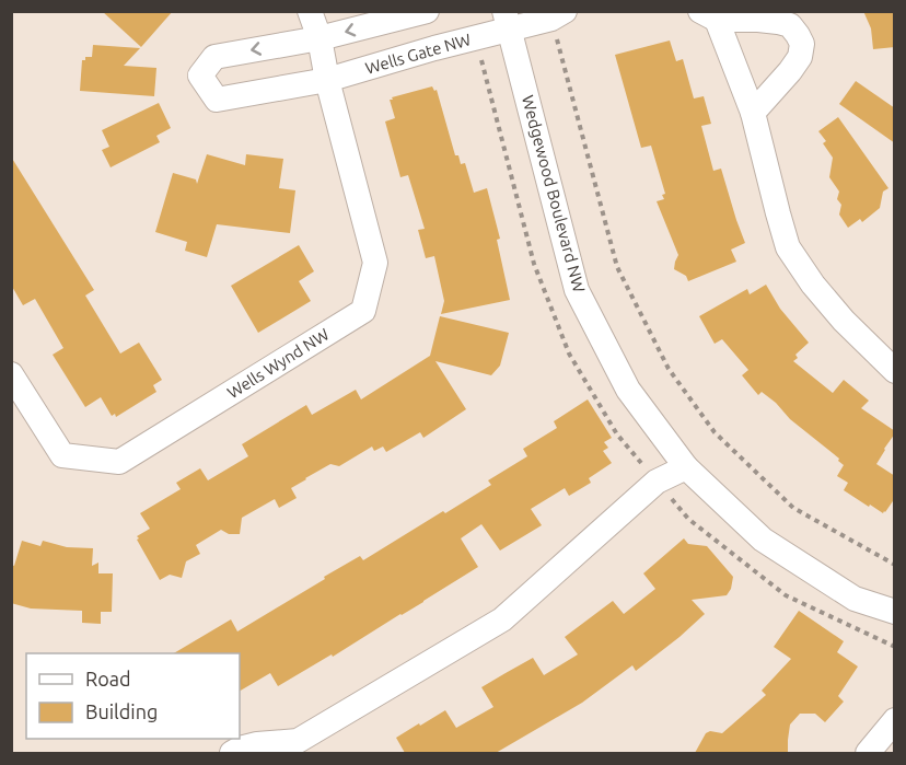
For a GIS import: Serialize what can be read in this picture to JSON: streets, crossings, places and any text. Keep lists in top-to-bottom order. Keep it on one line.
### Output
{"streets":{"street":["Wells Gate NW","Wedgewood Boulevard NW","Wells Wynd NW"]},"crossings":[["Wells Gate NW","Wedgewood Boulevard NW"],["Wells Gate NW","Wells Wynd NW"]],"legend":["Road","Building"]}
